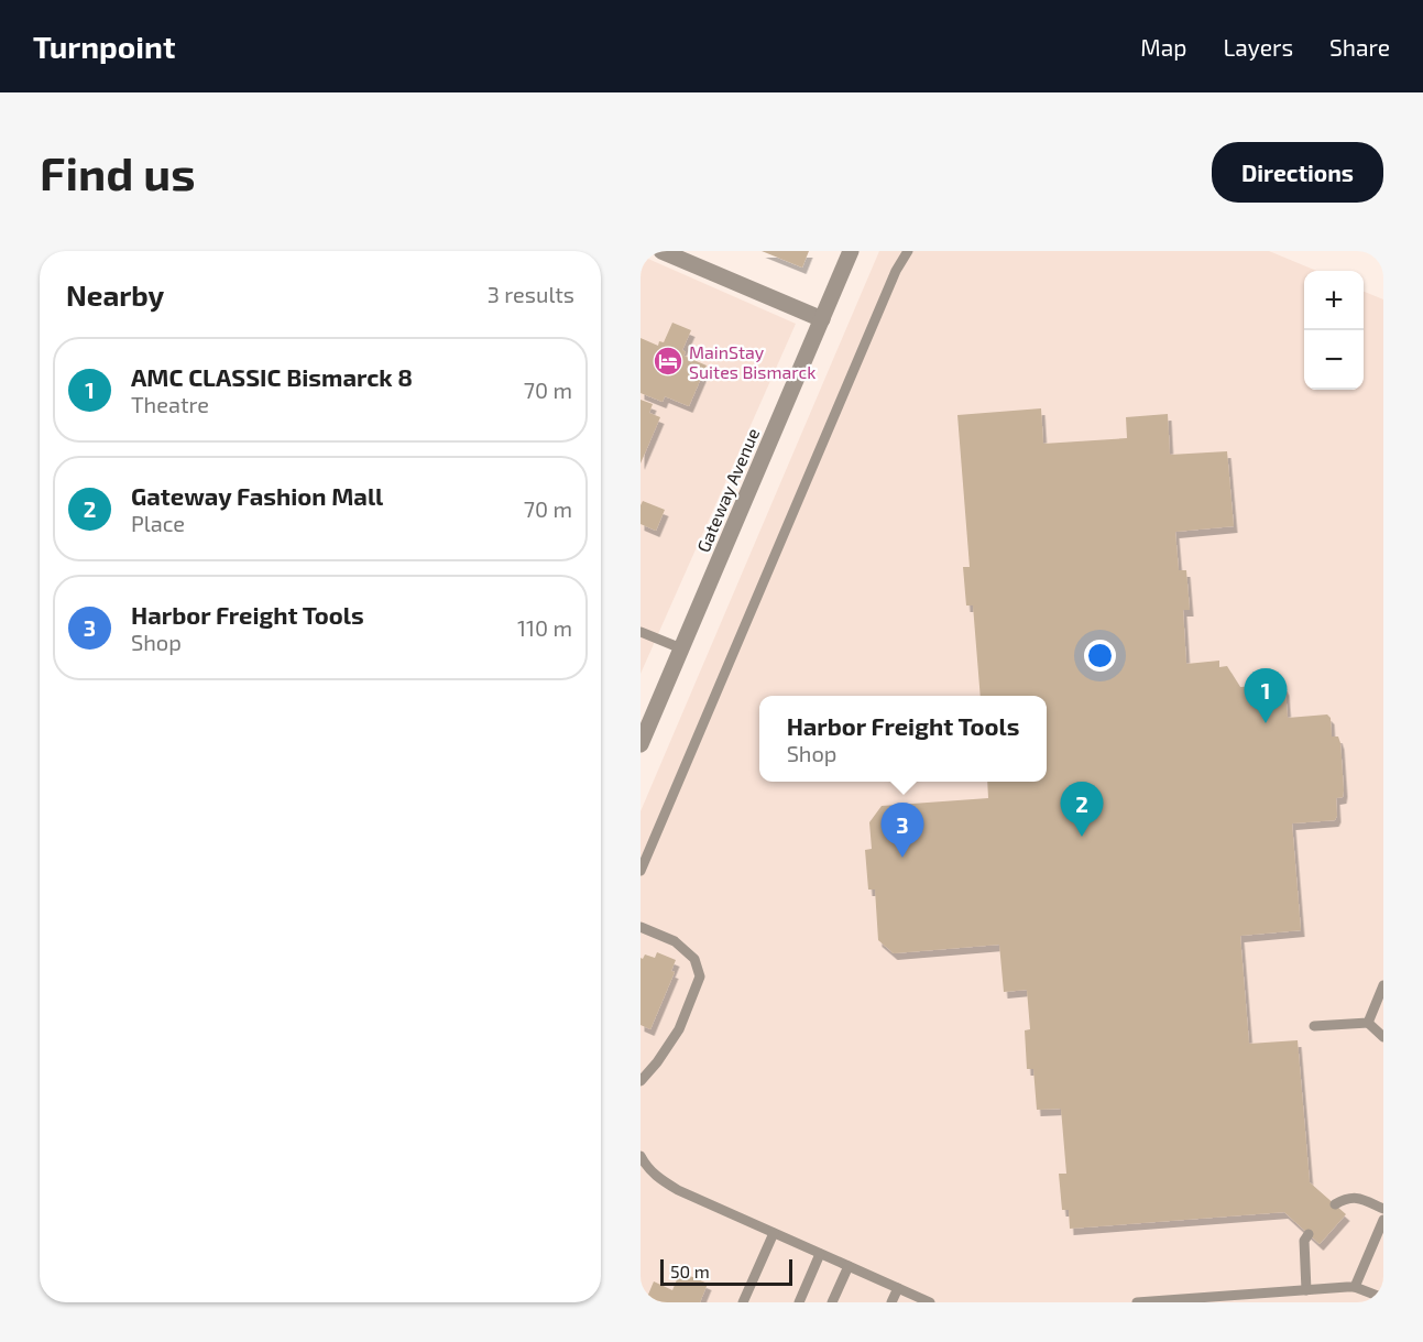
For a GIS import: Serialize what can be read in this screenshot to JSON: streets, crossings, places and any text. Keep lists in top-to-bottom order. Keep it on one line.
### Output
{"streets":{"street":["Gateway Avenue"]},"places":{"hotel":["MainStay Suites Bismarck"]},"scale_bar":"50 m","page":{"header":"Turnpoint","nav":["Map","Layers","Share"],"buttons":"Directions","title":"Find us","heading":["Nearby","3 results"],"map_buttons":["+","−"],"list":[{"mark":"1","name":"AMC CLASSIC Bismarck 8","note":"Theatre","value":"70 m"},{"mark":"2","name":"Gateway Fashion Mall","note":"Place","value":"70 m"},{"mark":"3","name":"Harbor Freight Tools","note":"Shop","value":"110 m"}],"pins":["1","2","3"],"popup":["Harbor Freight Tools","Shop"],"scale":"50 m"}}
